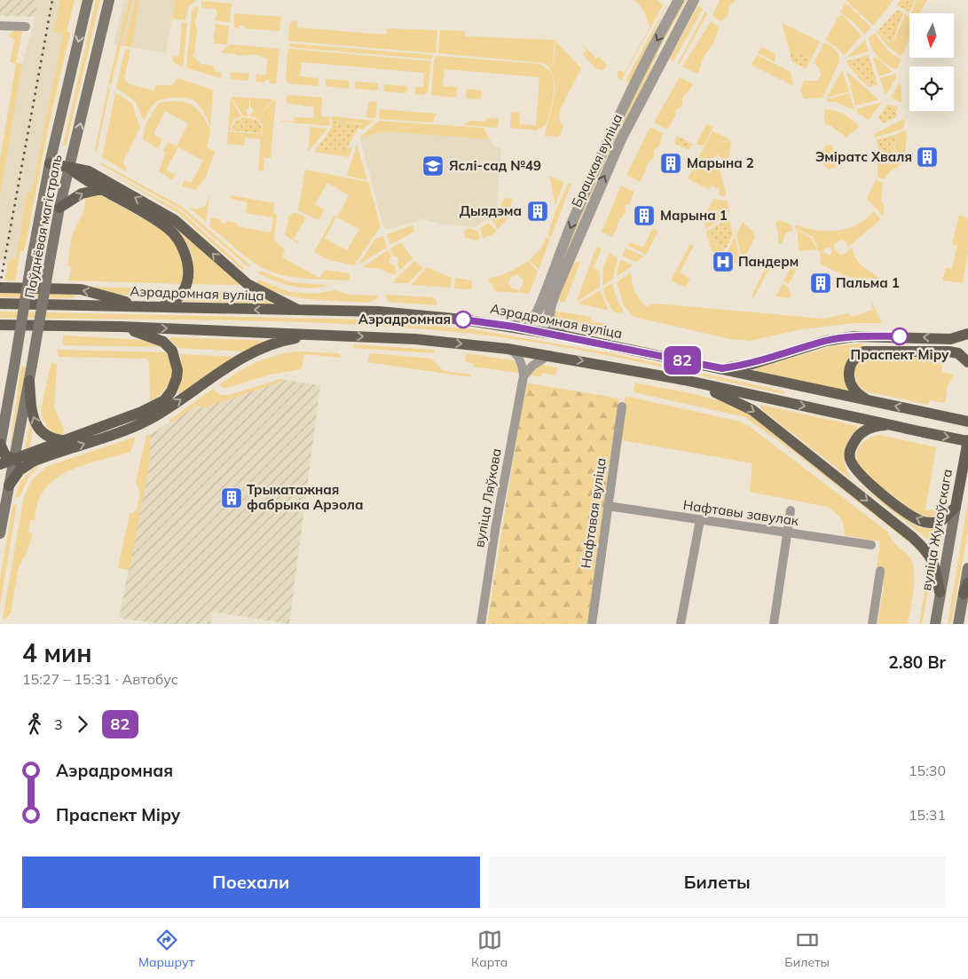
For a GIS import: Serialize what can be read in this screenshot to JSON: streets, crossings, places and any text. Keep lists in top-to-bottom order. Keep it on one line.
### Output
{"streets":{"main road":["Паўднёвая магістраль","Аэрадромная вуліца","вуліца Жукоўскага"],"street":["Брацкая вуліца","вуліца Ляўкова","Нафтавая вуліца","Нафтавы завулак"]},"crossings":[["Брацкая вуліца","Аэрадромная вуліца"],["Нафтавая вуліца","Нафтавы завулак"]],"places":{"building":["Эміратс Хваля","Марына 2","Дыядэма","Марына 1","Пальма 1","Трыкатажная фабрыка Арэола"],"school or university":["Яслі-сад №49"],"hospital":["Пандерм"],"other":["Аэрадромная","Праспект Міру"]},"lines":["bus line 82"],"north":"bottom","page":{"on_map":"82","heading":["4 мин","15:27 – 15:31 · Автобус","2.80 Br"],"legs":["3","82"],"list":[{"name":"Аэрадромная","value":"15:30"},{"name":"Праспект Міру","value":"15:31"}],"buttons":["Поехали","Билеты"],"tabs":["Маршрут","Карта","Билеты"]}}
